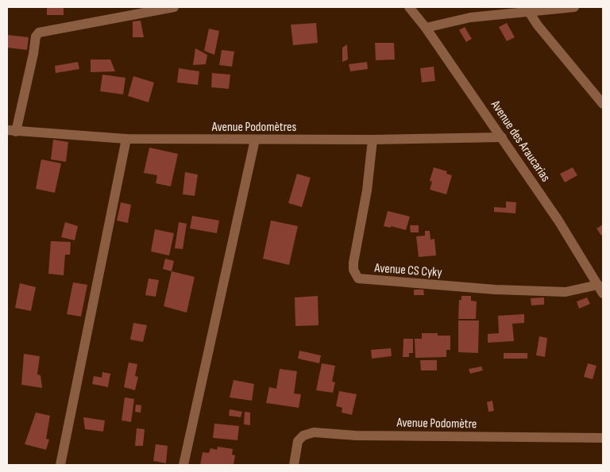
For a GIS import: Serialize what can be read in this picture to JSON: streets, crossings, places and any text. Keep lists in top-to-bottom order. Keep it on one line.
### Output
{"streets":{"street":["Avenue Podomètres","Avenue des Araucarias","Avenue CS Cyky","Avenue Podomètre"]},"crossings":[["Avenue Podomètres","Avenue des Araucarias"],["Avenue Podomètres","Avenue CS Cyky"],["Avenue des Araucarias","Avenue CS Cyky"]]}
